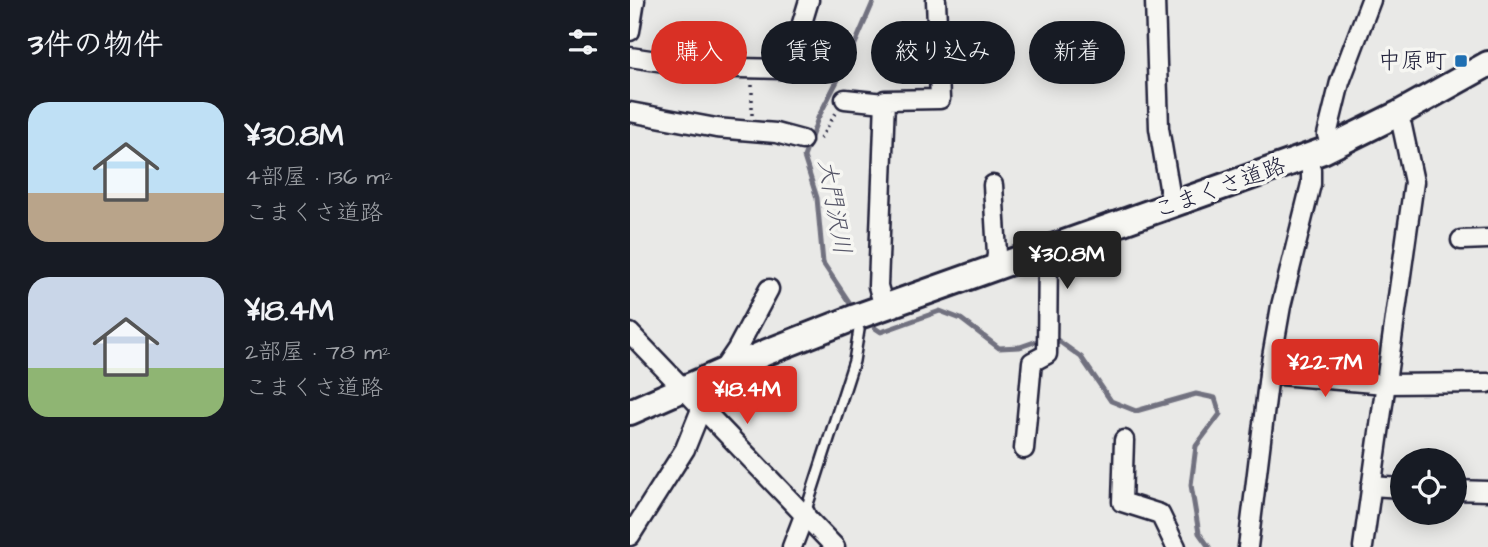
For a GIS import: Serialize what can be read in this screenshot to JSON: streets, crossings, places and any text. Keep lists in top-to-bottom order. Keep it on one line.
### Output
{"streets":{"street":["こまくさ道路"]},"water":["大門沢川"],"places":{"transit":["中原町"]},"page":{"heading":"3件の物件","chip":["購入","賃貸","絞り込み","新着"],"list":[{"name":"¥30.8M","note":"4部屋 · 136 m² · こまくさ道路"},{"name":"¥18.4M","note":"2部屋 · 78 m² · こまくさ道路"}],"price":["¥30.8M","¥22.7M","¥18.4M"]}}
